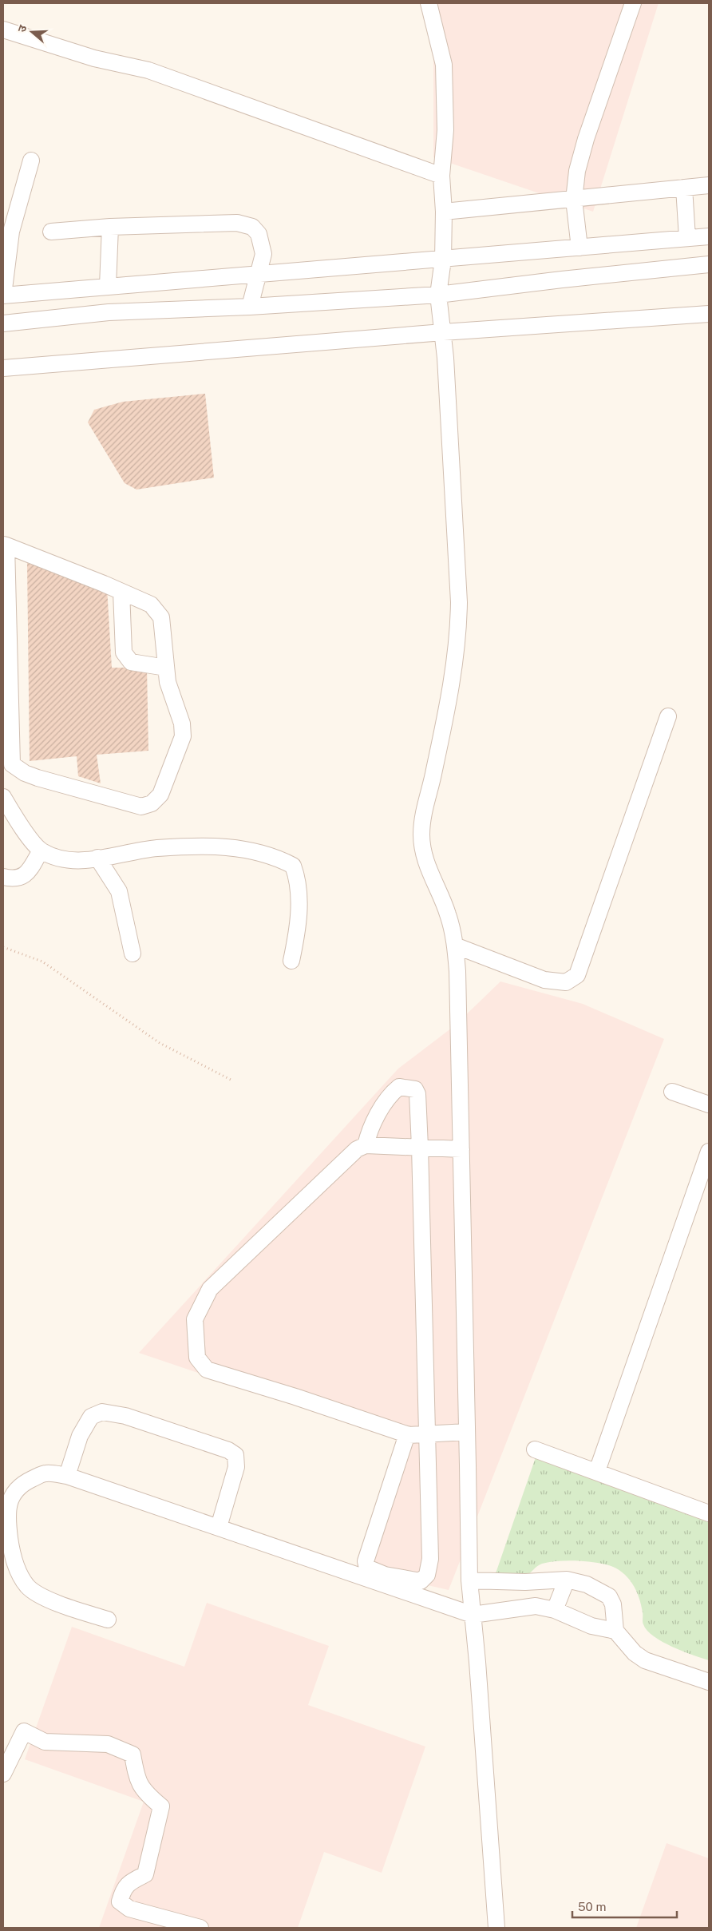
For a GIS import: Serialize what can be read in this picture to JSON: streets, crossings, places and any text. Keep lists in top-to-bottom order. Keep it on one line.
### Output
{"scale_bar":"50 m","north":"left"}
